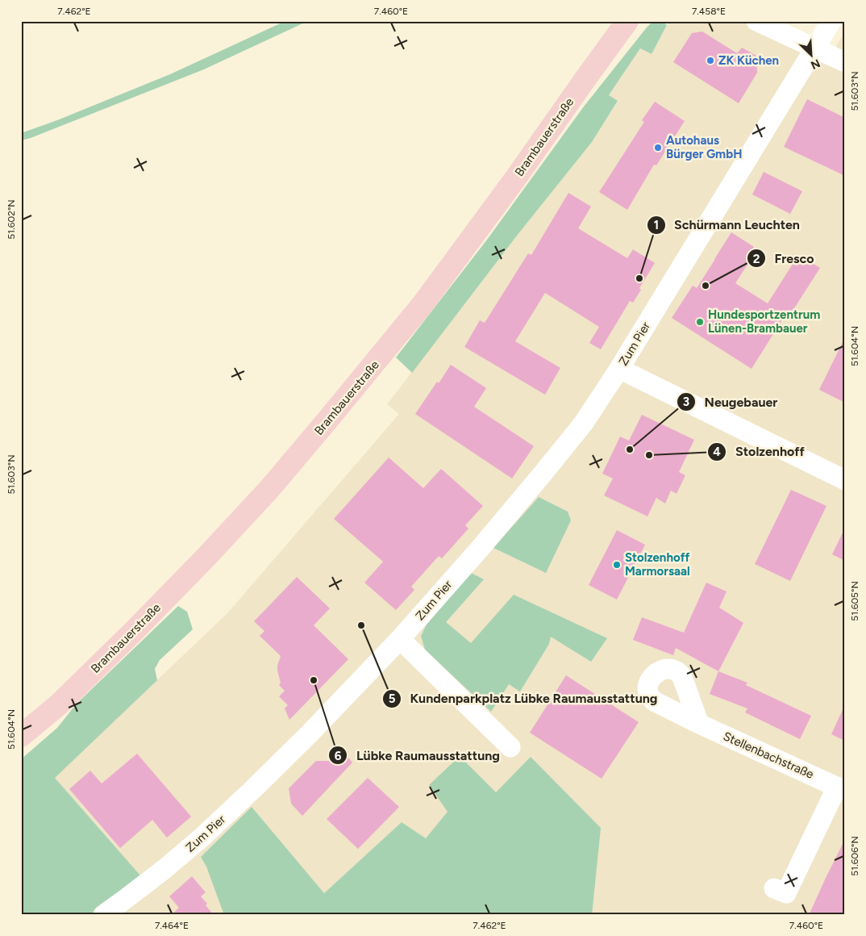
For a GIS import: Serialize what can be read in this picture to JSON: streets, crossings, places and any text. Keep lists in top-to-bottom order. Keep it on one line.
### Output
{"streets":{"main road":["Brambauerstraße"],"street":["Zum Pier","Stellenbachstraße"]},"places":["ZK Küchen","Autohaus Bürger GmbH","Schürmann Leuchten","Fresco","Hundesportzentrum Lünen-Brambauer","Neugebauer","Stolzenhoff","Stolzenhoff Marmorsaal","Kundenparkplatz Lübke Raumausstattung","Lübke Raumausstattung"],"north":"bottom right","coordinates":["7.462°E","7.460°E","7.458°E","51.603°N","51.602°N","51.604°N","51.605°N","51.606°N","7.464°E"]}
